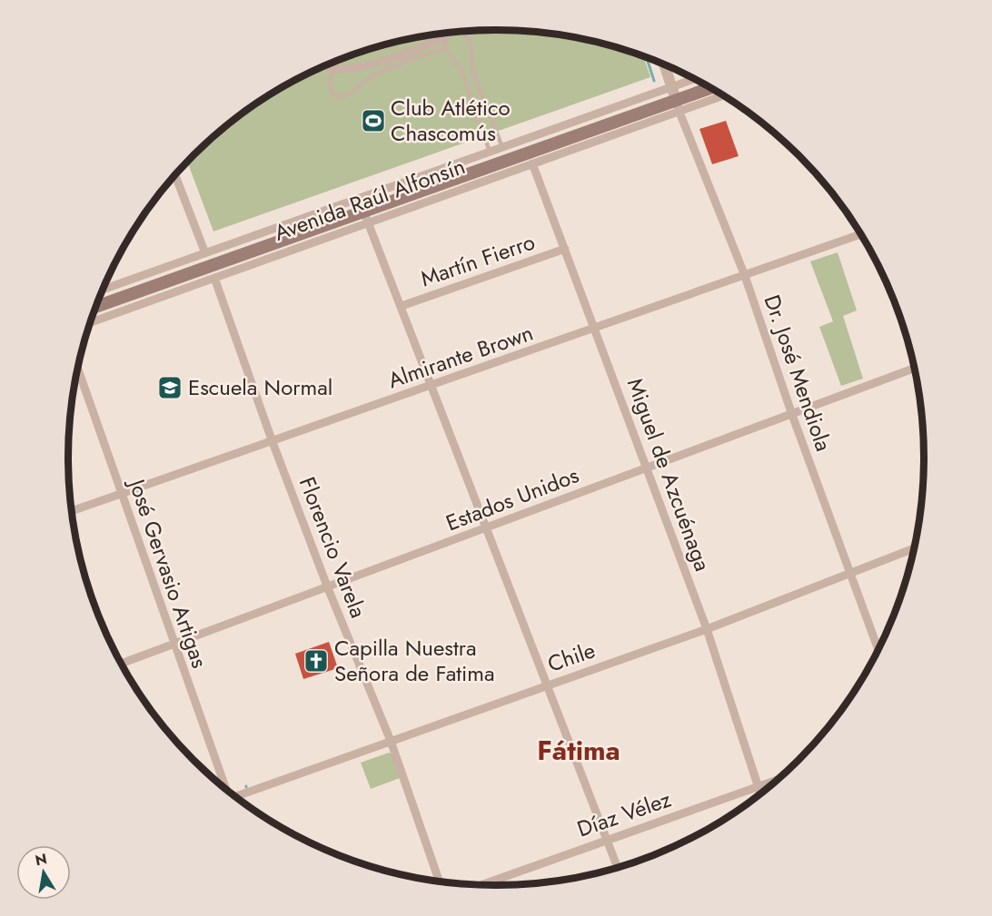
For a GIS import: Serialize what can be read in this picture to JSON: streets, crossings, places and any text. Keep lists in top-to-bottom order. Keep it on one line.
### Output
{"streets":{"main road":["Avenida Raúl Alfonsín"],"street":["Martín Fierro","Almirante Brown","Dr. José Mendiola","Miguel de Azcuénaga","Estados Unidos","Florencio Varela","José Gervasio Artigas","Chile","Díaz Vélez"]},"crossings":[["Avenida Raúl Alfonsín","Dr. José Mendiola"],["Avenida Raúl Alfonsín","Miguel de Azcuénaga"],["Avenida Raúl Alfonsín","Florencio Varela"],["Martín Fierro","Miguel de Azcuénaga"],["Almirante Brown","Dr. José Mendiola"],["Almirante Brown","Miguel de Azcuénaga"],["Almirante Brown","Florencio Varela"],["Almirante Brown","José Gervasio Artigas"],["Dr. José Mendiola","Estados Unidos"],["Dr. José Mendiola","Chile"],["Miguel de Azcuénaga","Estados Unidos"],["Miguel de Azcuénaga","Chile"],["Miguel de Azcuénaga","Díaz Vélez"],["Estados Unidos","Florencio Varela"],["Estados Unidos","José Gervasio Artigas"],["Florencio Varela","Chile"]],"districts":["Fátima"],"places":{"sports":["Club Atlético Chascomús"],"school or university":["Escuela Normal"],"church":["Capilla Nuestra Señora de Fatima"]},"north":"top"}
